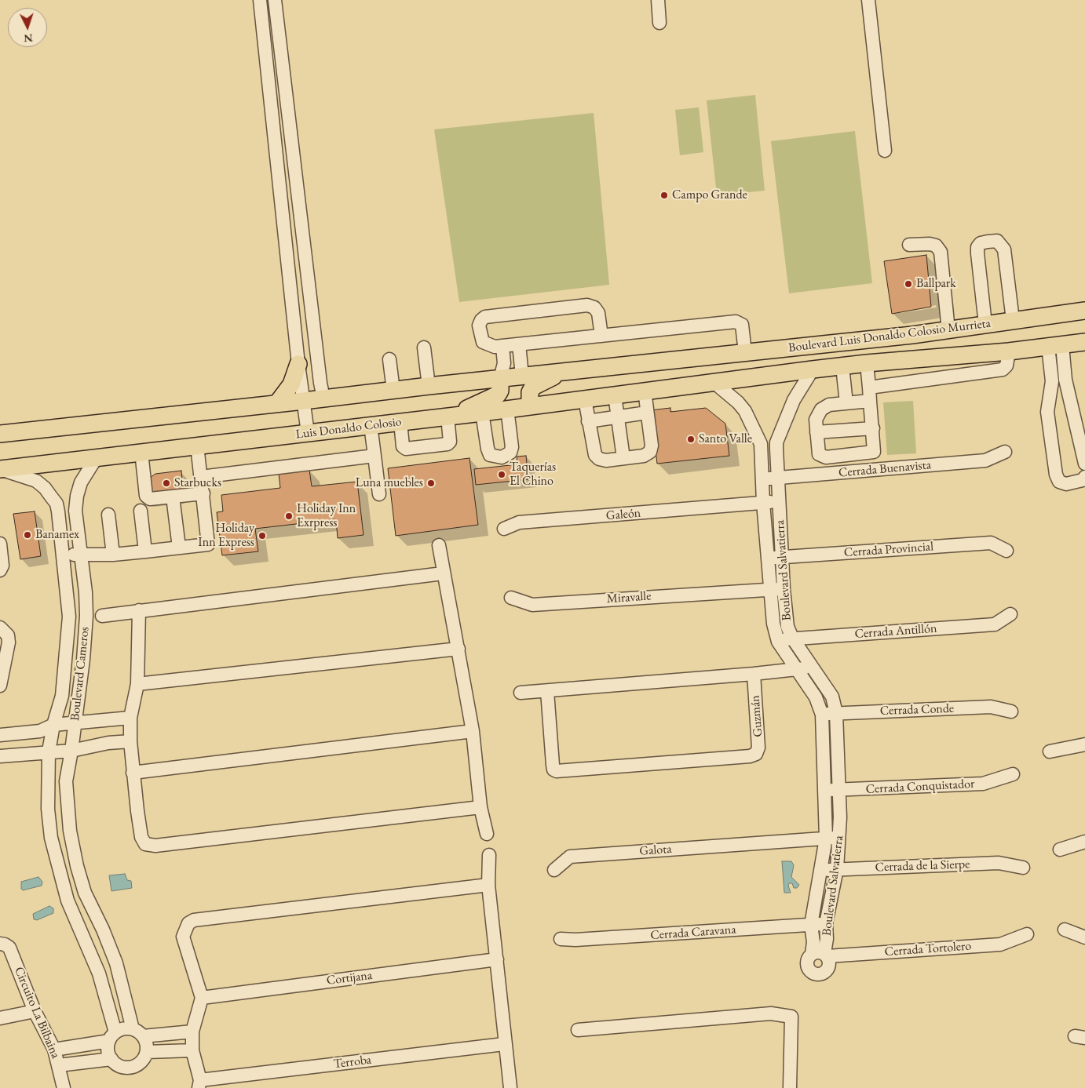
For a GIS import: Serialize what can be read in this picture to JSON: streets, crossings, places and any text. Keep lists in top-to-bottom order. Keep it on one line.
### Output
{"streets":{"main road":["Boulevard Luis Donaldo Colosio Murrieta","Luis Donaldo Colosio"],"street":["Cerrada Buenavista","Galeón","Cerrada Provincial","Boulevard Salvatierra","Miravalle","Cerrada Antillón","Boulevard Cameros","Cerrada Conde","Guzmán","Cerrada Conquistador","Galota","Cerrada de la Sierpe","Cerrada Caravana","Cerrada Tortolero","Cortijana","Circuito La Bilbaina","Terroba"]},"crossings":[["Boulevard Luis Donaldo Colosio Murrieta","Luis Donaldo Colosio"],["Boulevard Luis Donaldo Colosio Murrieta","Boulevard Salvatierra"],["Luis Donaldo Colosio","Boulevard Cameros"],["Cerrada Buenavista","Boulevard Salvatierra"],["Galeón","Boulevard Salvatierra"],["Cerrada Provincial","Boulevard Salvatierra"],["Boulevard Salvatierra","Miravalle"],["Boulevard Salvatierra","Cerrada Antillón"],["Boulevard Salvatierra","Cerrada Conde"],["Boulevard Salvatierra","Cerrada Conquistador"],["Boulevard Salvatierra","Galota"],["Boulevard Salvatierra","Cerrada de la Sierpe"],["Boulevard Salvatierra","Cerrada Caravana"],["Boulevard Salvatierra","Cerrada Tortolero"]],"places":["Campo Grande","Ballpark","Santo Valle","Taquerías El Chino","Starbucks","Luna muebles","Holiday Inn Exrpress","Banamex","Holiday Inn Express"],"north":"bottom"}
